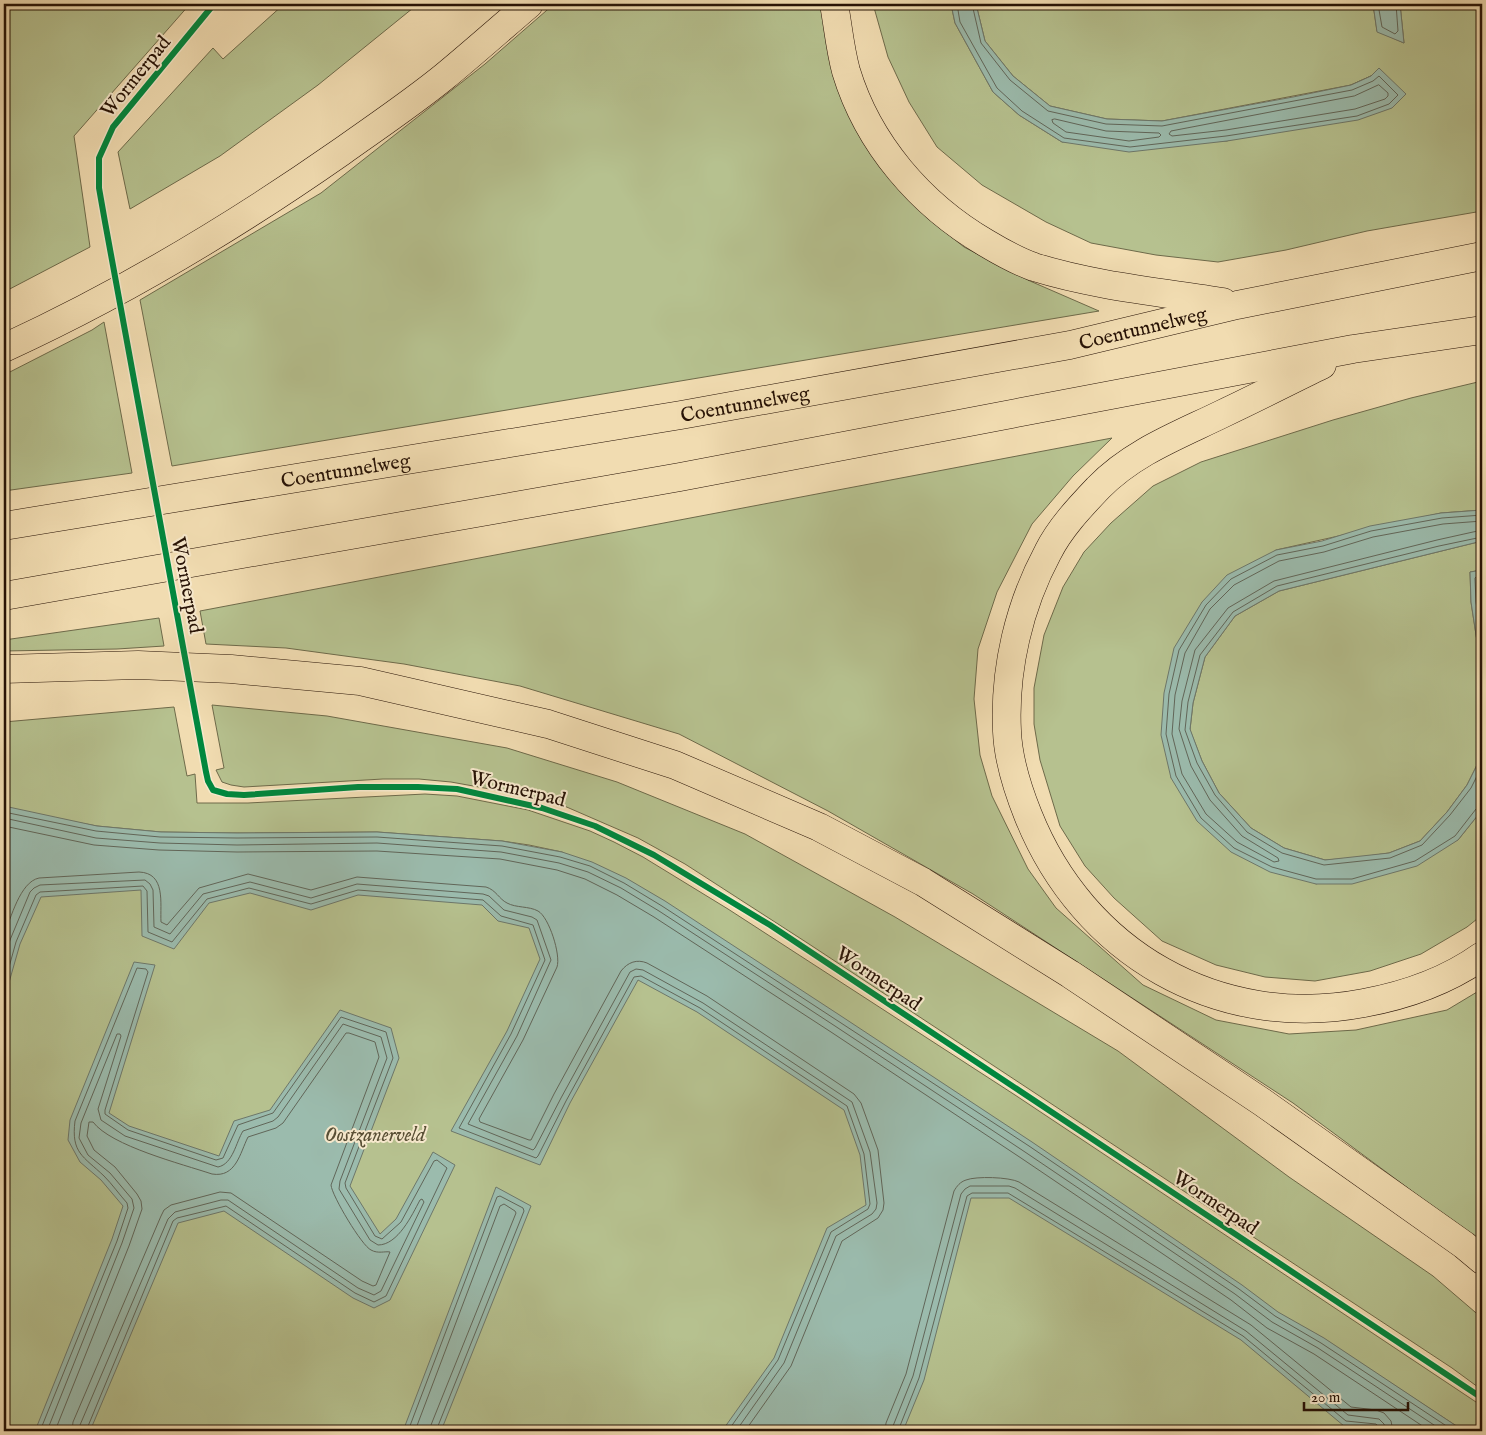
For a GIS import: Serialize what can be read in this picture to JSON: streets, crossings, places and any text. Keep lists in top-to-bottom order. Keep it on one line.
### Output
{"streets":{"highway":["Coentunnelweg"],"cycle path":["Wormerpad"]},"parks":["Oostzanerveld"],"scale_bar":"20 m"}
